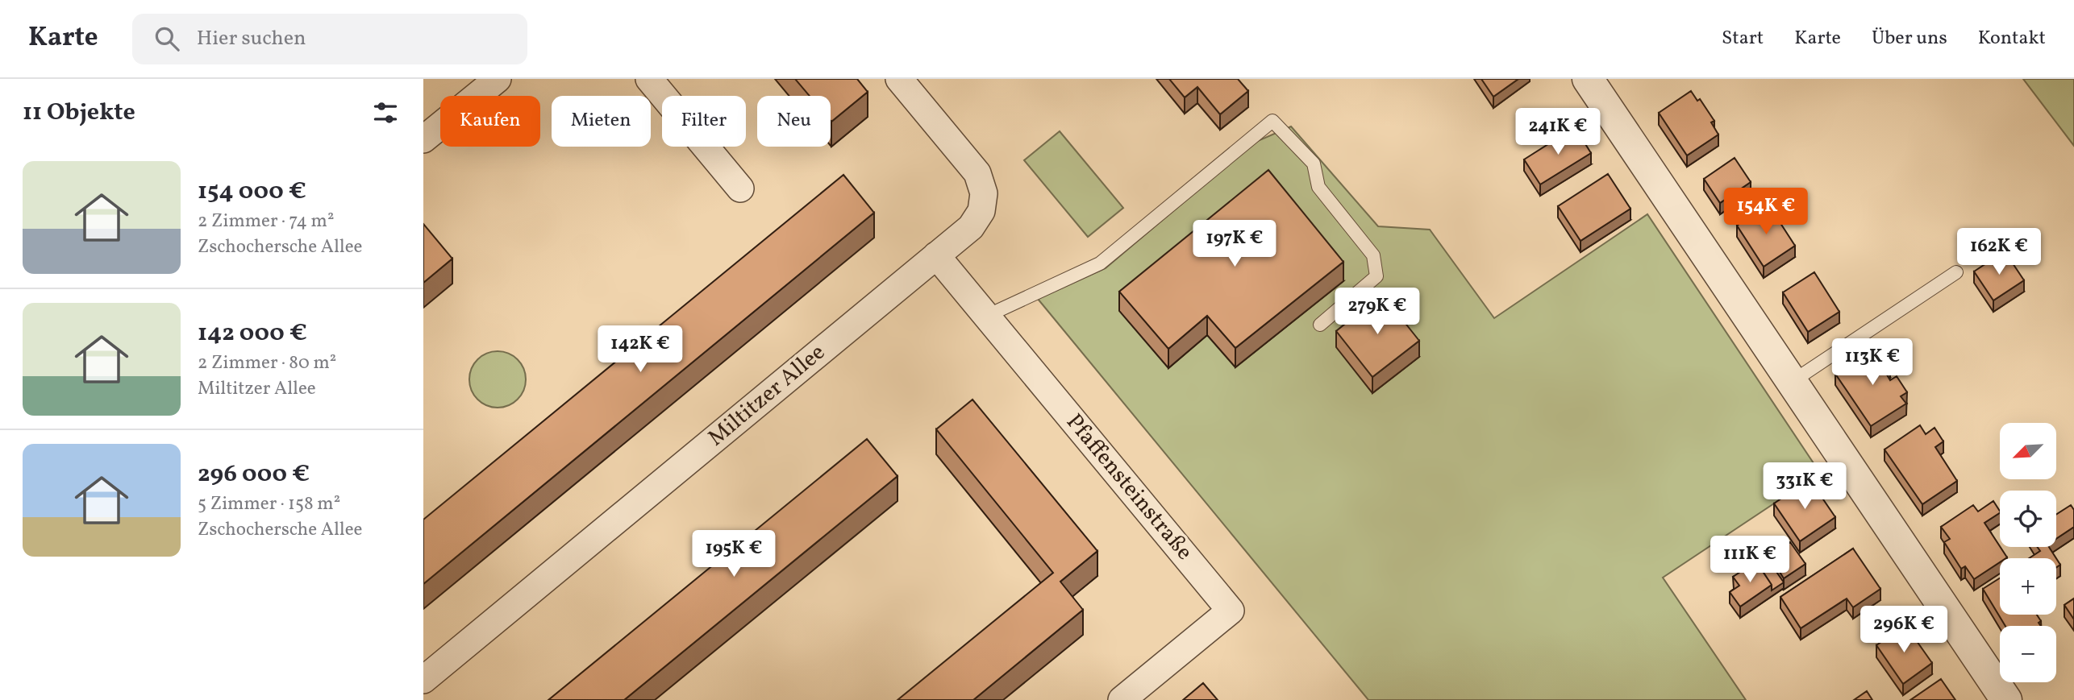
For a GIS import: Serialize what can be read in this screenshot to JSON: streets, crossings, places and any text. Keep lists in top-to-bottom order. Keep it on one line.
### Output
{"streets":{"street":["Miltitzer Allee","Pfaffensteinstraße"]},"crossings":[["Miltitzer Allee","Pfaffensteinstraße"]],"north":"bottom left","page":{"header":"Karte","search":"Hier suchen","nav":["Start","Karte","Über uns","Kontakt"],"heading":"11 Objekte","chip":["Kaufen","Mieten","Filter","Neu"],"price":["241K €","154K €","197K €","162K €","279K €","142K €","113K €","331K €","195K €","111K €","296K €"],"list":[{"name":"154 000 €","note":"2 Zimmer · 74 m² · Zschochersche Allee"},{"name":"142 000 €","note":"2 Zimmer · 80 m² · Miltitzer Allee"},{"name":"296 000 €","note":"5 Zimmer · 158 m² · Zschochersche Allee"}],"map_buttons":["+","−"]}}
